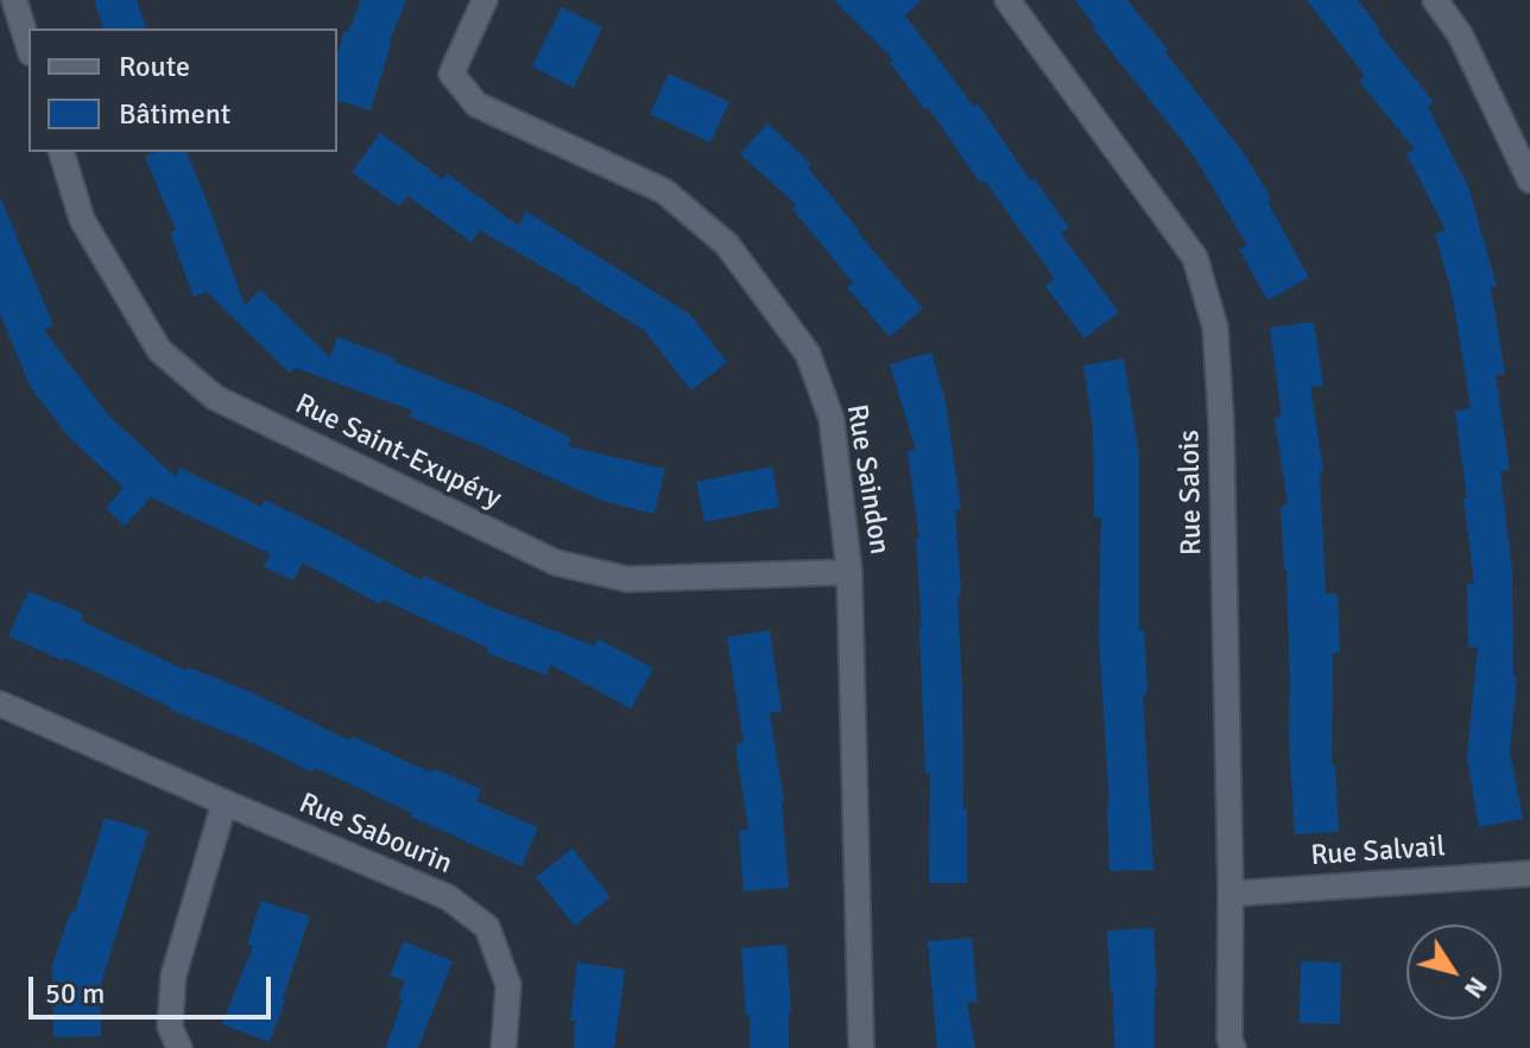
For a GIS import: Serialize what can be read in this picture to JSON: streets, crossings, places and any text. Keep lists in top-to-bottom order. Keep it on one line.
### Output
{"streets":{"street":["Rue Saint-Exupéry","Rue Saindon","Rue Salois","Rue Sabourin","Rue Salvail"]},"crossings":[["Rue Saint-Exupéry","Rue Saindon"],["Rue Salois","Rue Salvail"]],"legend":["Route","Bâtiment"],"scale_bar":"50 m","north":"bottom right"}
